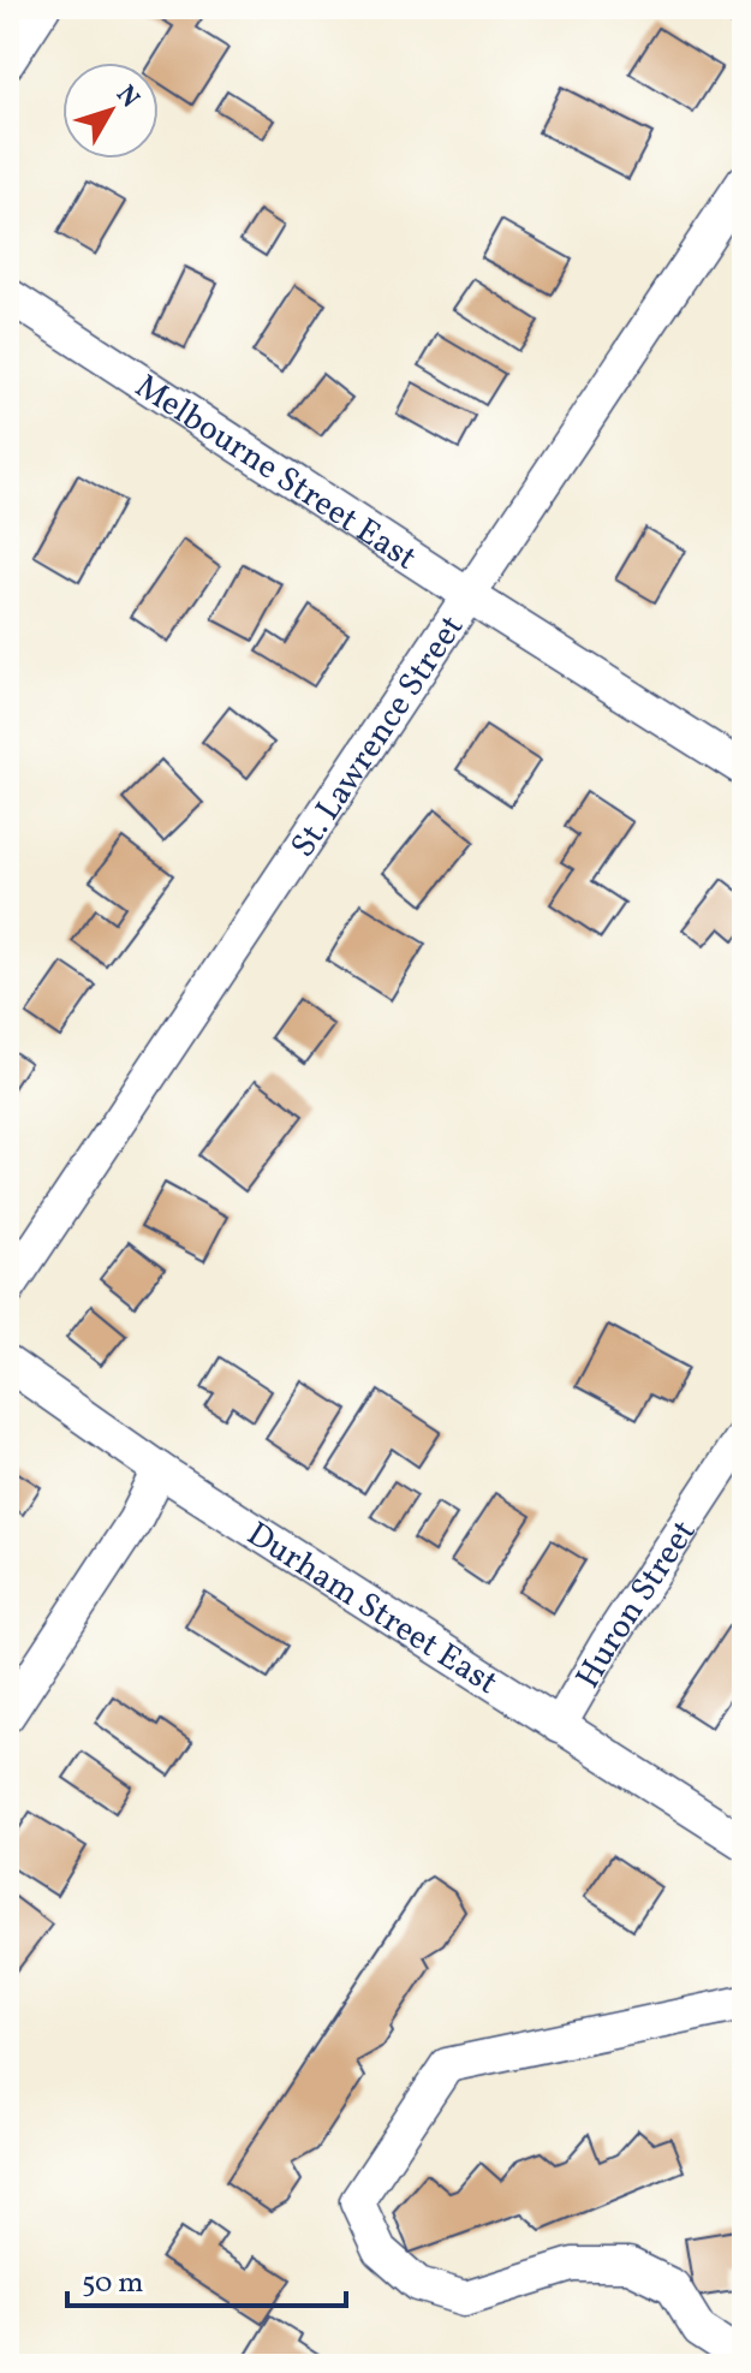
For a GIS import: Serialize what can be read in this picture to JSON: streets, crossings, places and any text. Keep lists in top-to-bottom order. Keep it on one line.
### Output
{"streets":{"street":["Melbourne Street East","St. Lawrence Street","Huron Street","Durham Street East"]},"crossings":[["Melbourne Street East","St. Lawrence Street"],["Huron Street","Durham Street East"]],"scale_bar":"50 m","north":"top right"}
